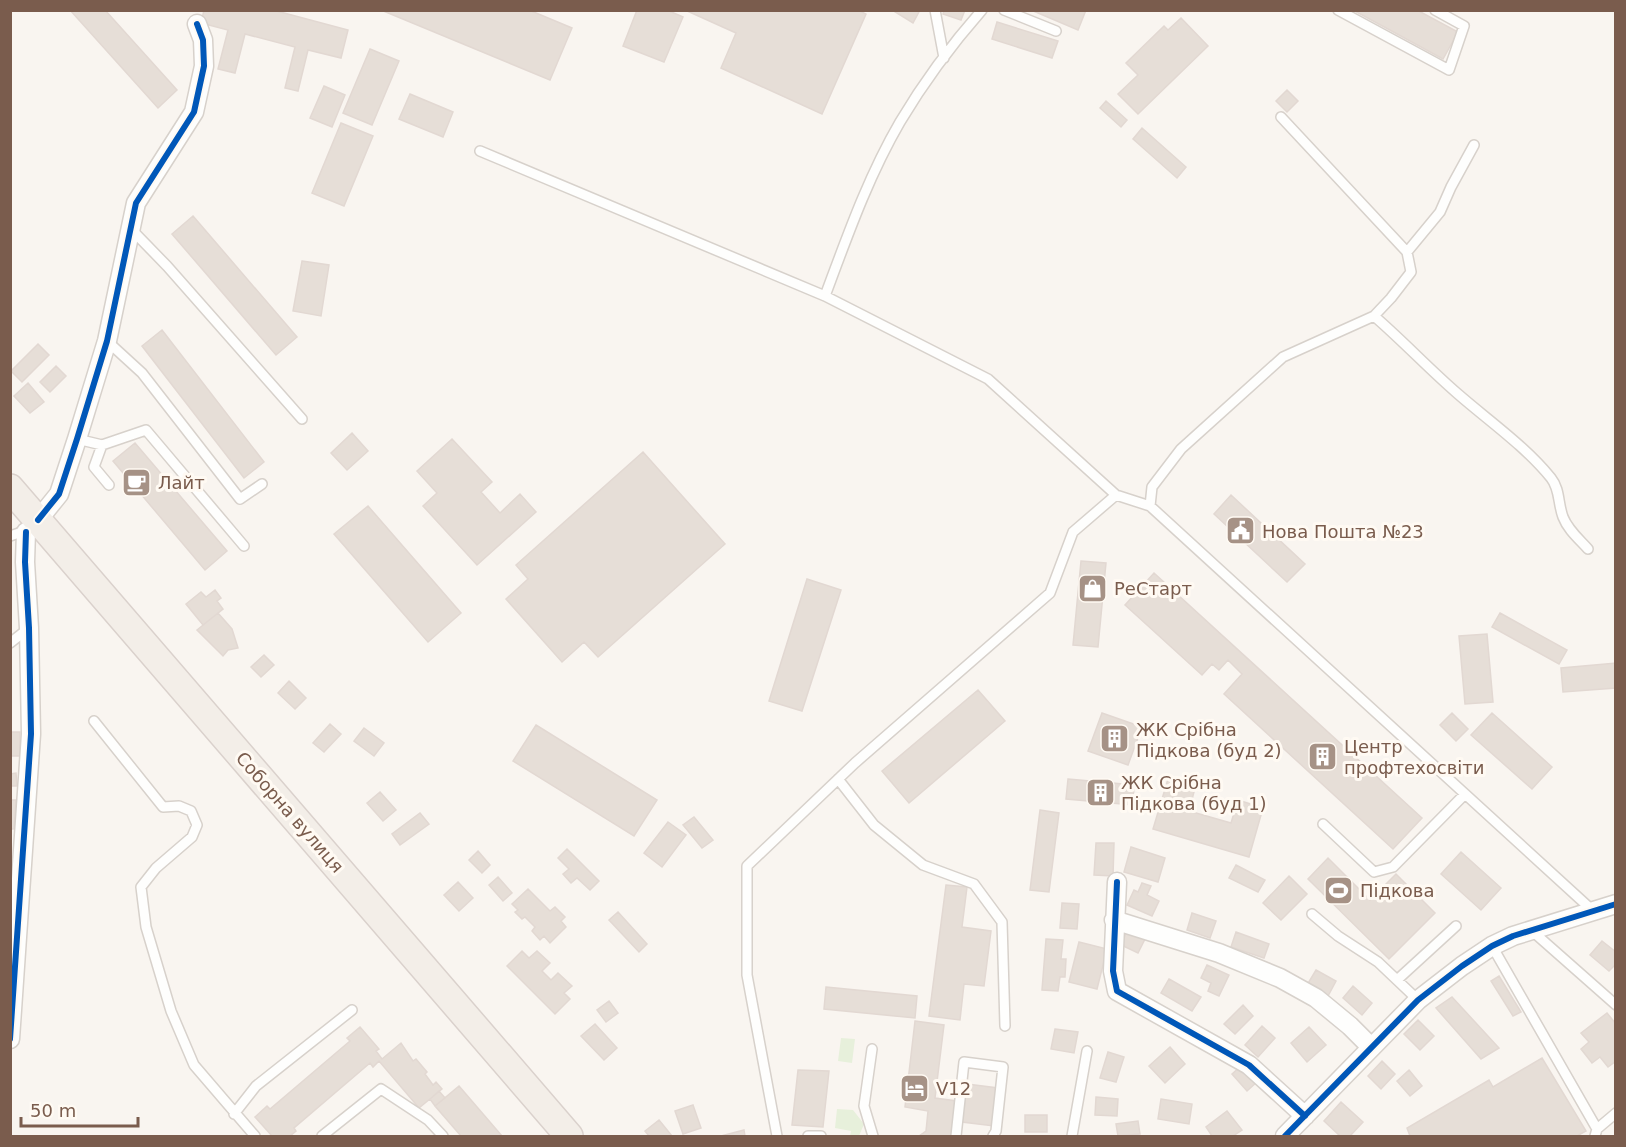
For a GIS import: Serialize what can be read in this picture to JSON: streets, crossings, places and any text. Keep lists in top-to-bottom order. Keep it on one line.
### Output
{"streets":{"main road":["Соборна вулиця"]},"places":{"cafe":["Лайт"],"public building":["Нова Пошта №23"],"shop":["РеСтарт"],"building":["ЖК Срібна Підкова (буд 2)","Центр профтехосвіти","ЖК Срібна Підкова (буд 1)"],"sports":["Підкова"],"hotel":["V12"]},"scale_bar":"50 m"}
